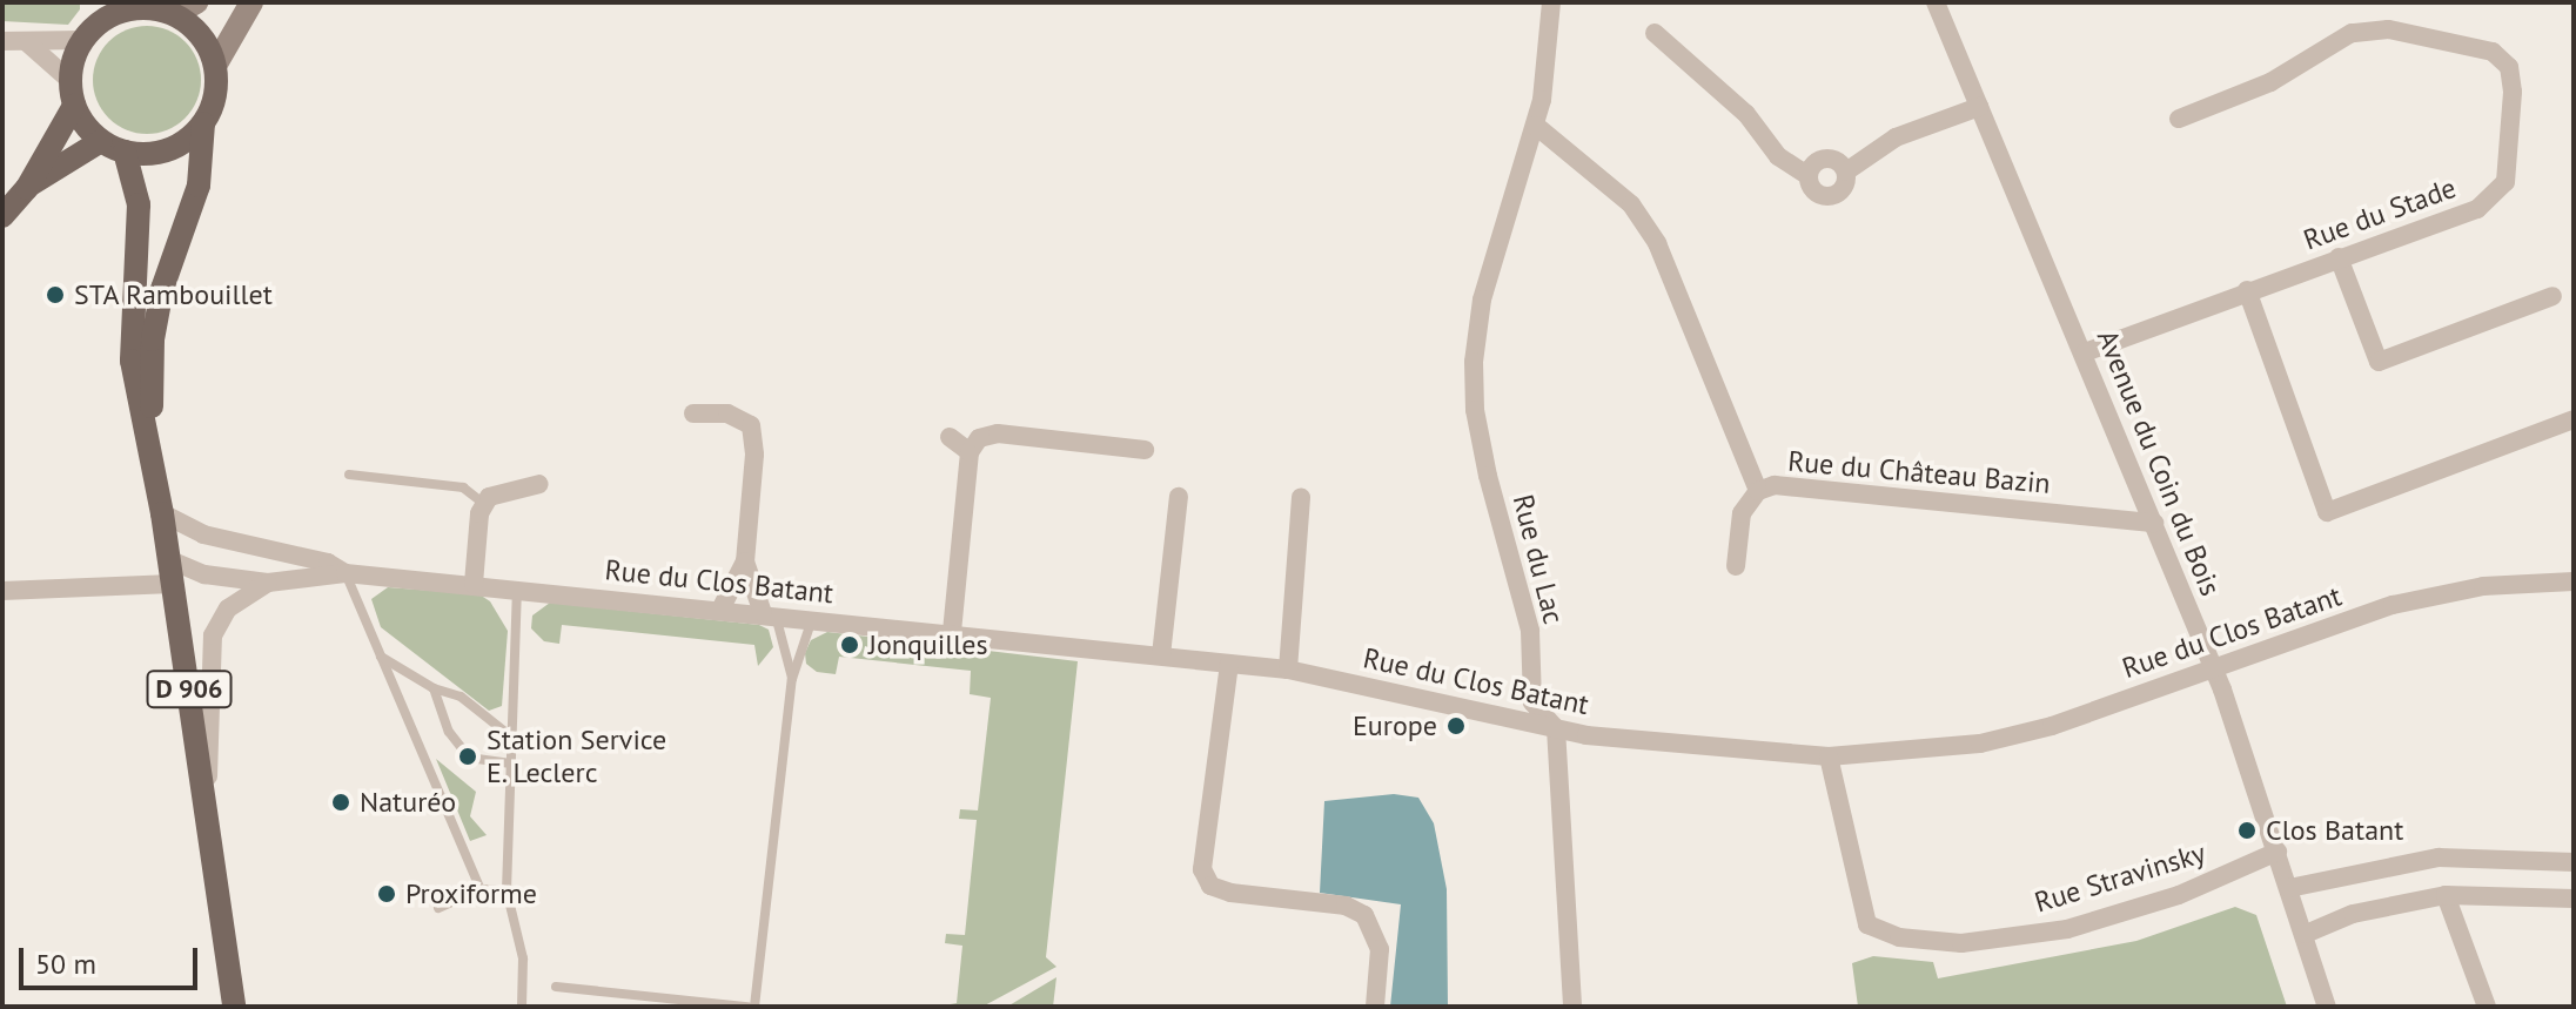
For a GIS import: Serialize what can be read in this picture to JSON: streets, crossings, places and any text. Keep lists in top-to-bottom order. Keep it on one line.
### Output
{"streets":{"main road":["D 906"],"street":["Rue du Stade","Avenue du Coin du Bois","Rue du Château Bazin","Rue du Lac","Rue du Clos Batant","Rue Stravinsky"]},"crossings":[["Rue du Stade","Avenue du Coin du Bois"],["Avenue du Coin du Bois","Rue du Château Bazin"],["Avenue du Coin du Bois","Rue du Clos Batant"],["Avenue du Coin du Bois","Rue Stravinsky"],["Rue du Lac","Rue du Clos Batant"],["Rue du Clos Batant","D 906"],["Rue du Clos Batant","Rue Stravinsky"]],"places":["STA Rambouillet","Jonquilles","Europe","Station Service E. Leclerc","Naturéo","Clos Batant","Proxiforme"],"scale_bar":"50 m"}
